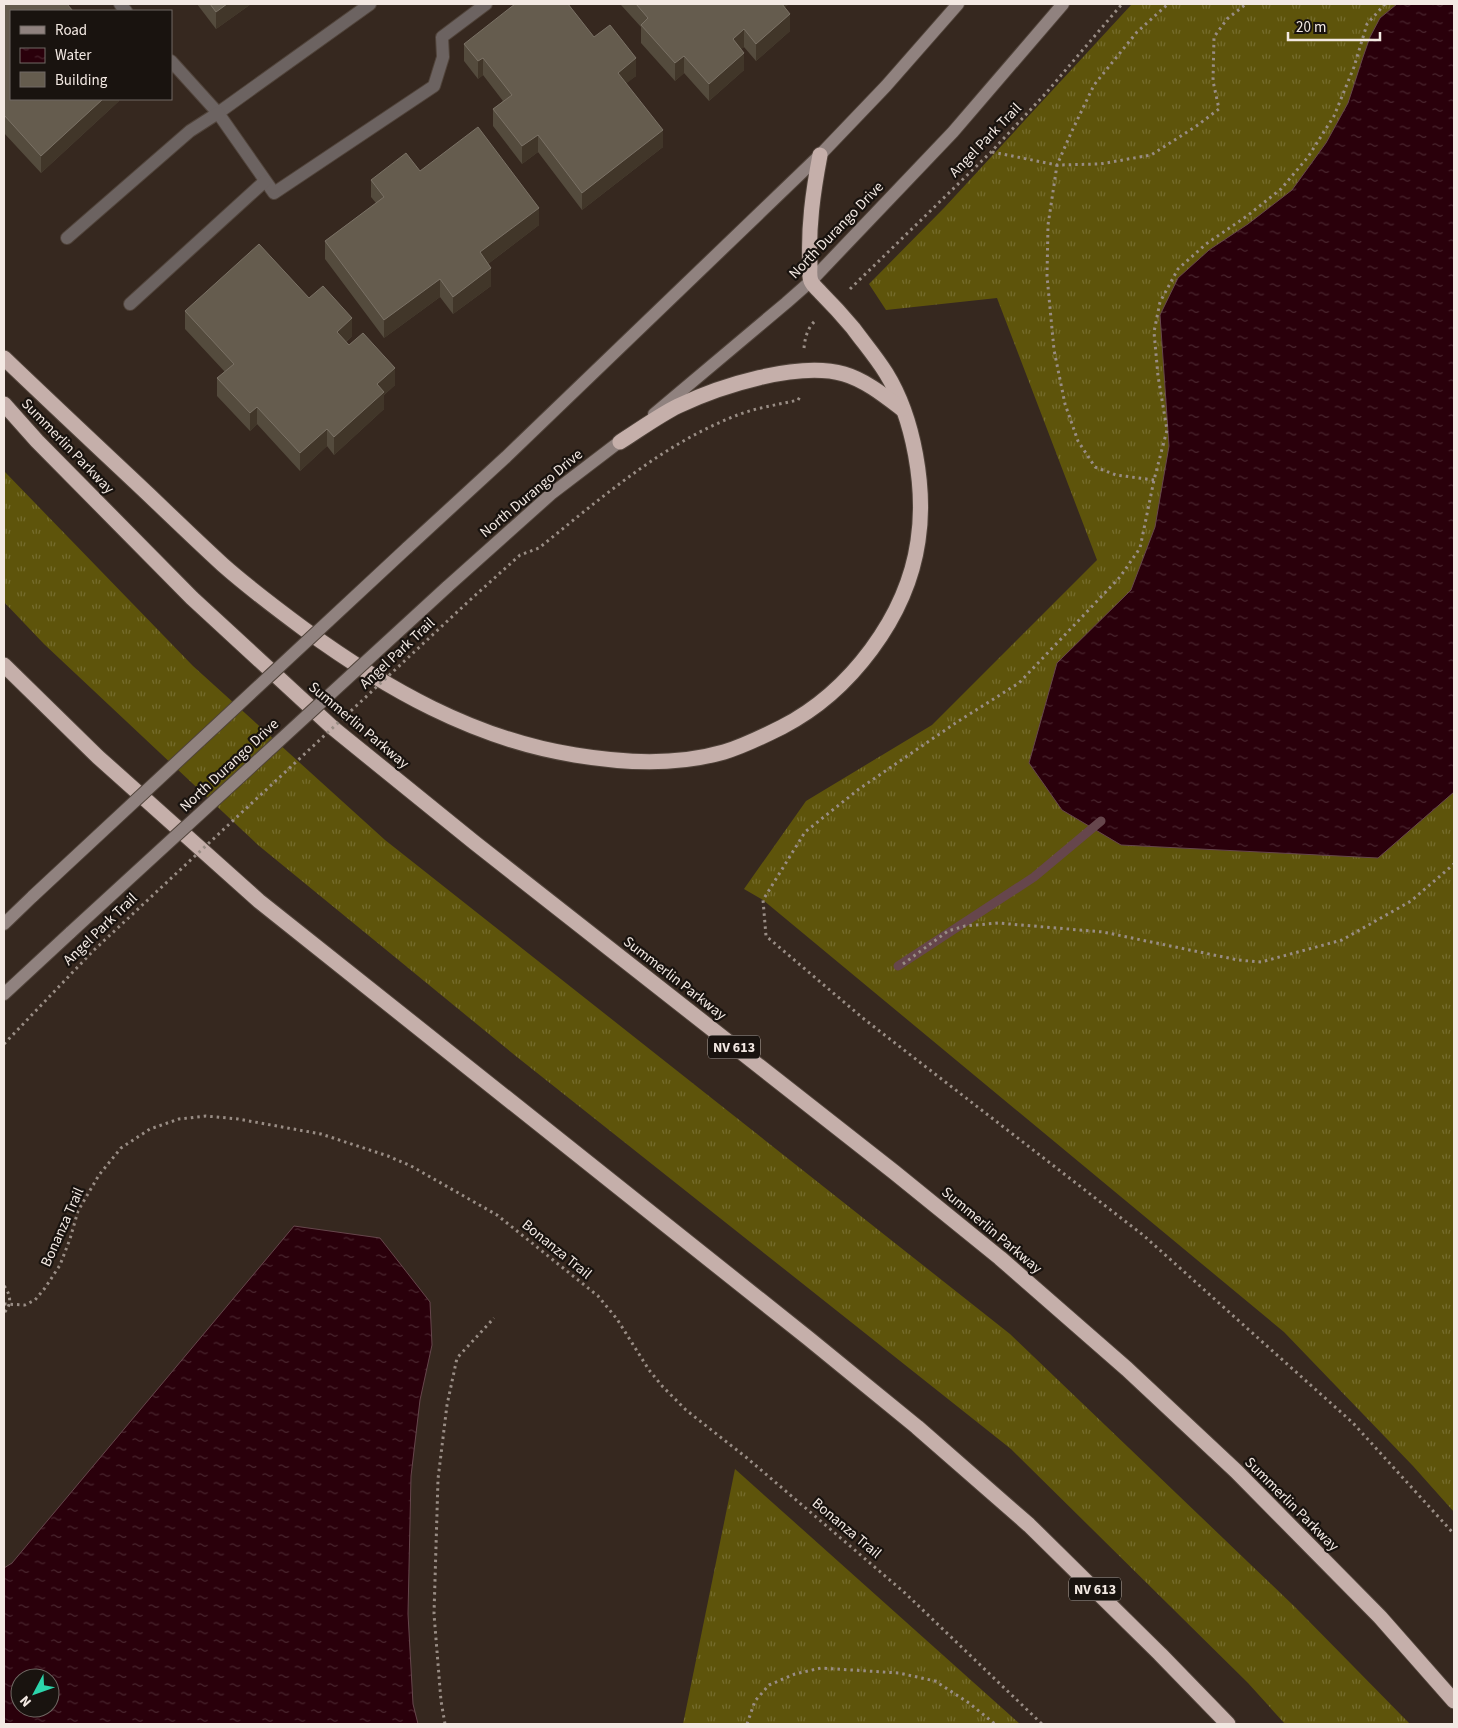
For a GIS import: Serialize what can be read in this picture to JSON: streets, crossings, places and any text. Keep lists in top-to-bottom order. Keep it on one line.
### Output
{"streets":{"highway":["Summerlin Parkway","NV 613"],"main road":["North Durango Drive"],"path":["Angel Park Trail","Bonanza Trail"]},"legend":["Road","Water","Building"],"scale_bar":"20 m","north":"bottom left"}
